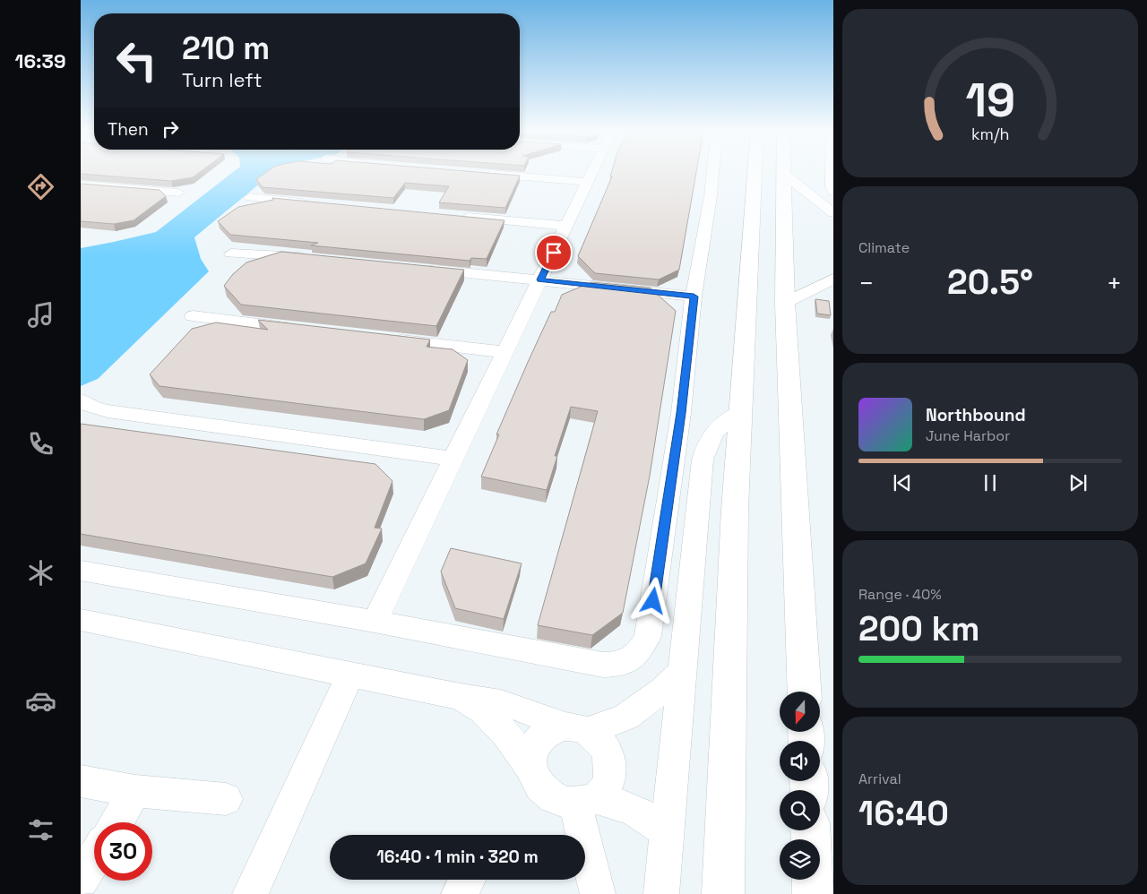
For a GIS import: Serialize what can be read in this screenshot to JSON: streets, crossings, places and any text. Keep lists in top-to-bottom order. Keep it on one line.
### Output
{"north":"bottom","page":{"tabs":"16:39","turn":["210 m","Turn left"],"then":"Then","tile":["Climate",["Range · 40%","200 km"],["Arrival","16:40"]],"heat":["−","20.5°","+"],"song":["Northbound","June Harbor"],"limit":"30","trip":"16:40 · 1 min · 320 m","gauge":["19","km/h"]}}
